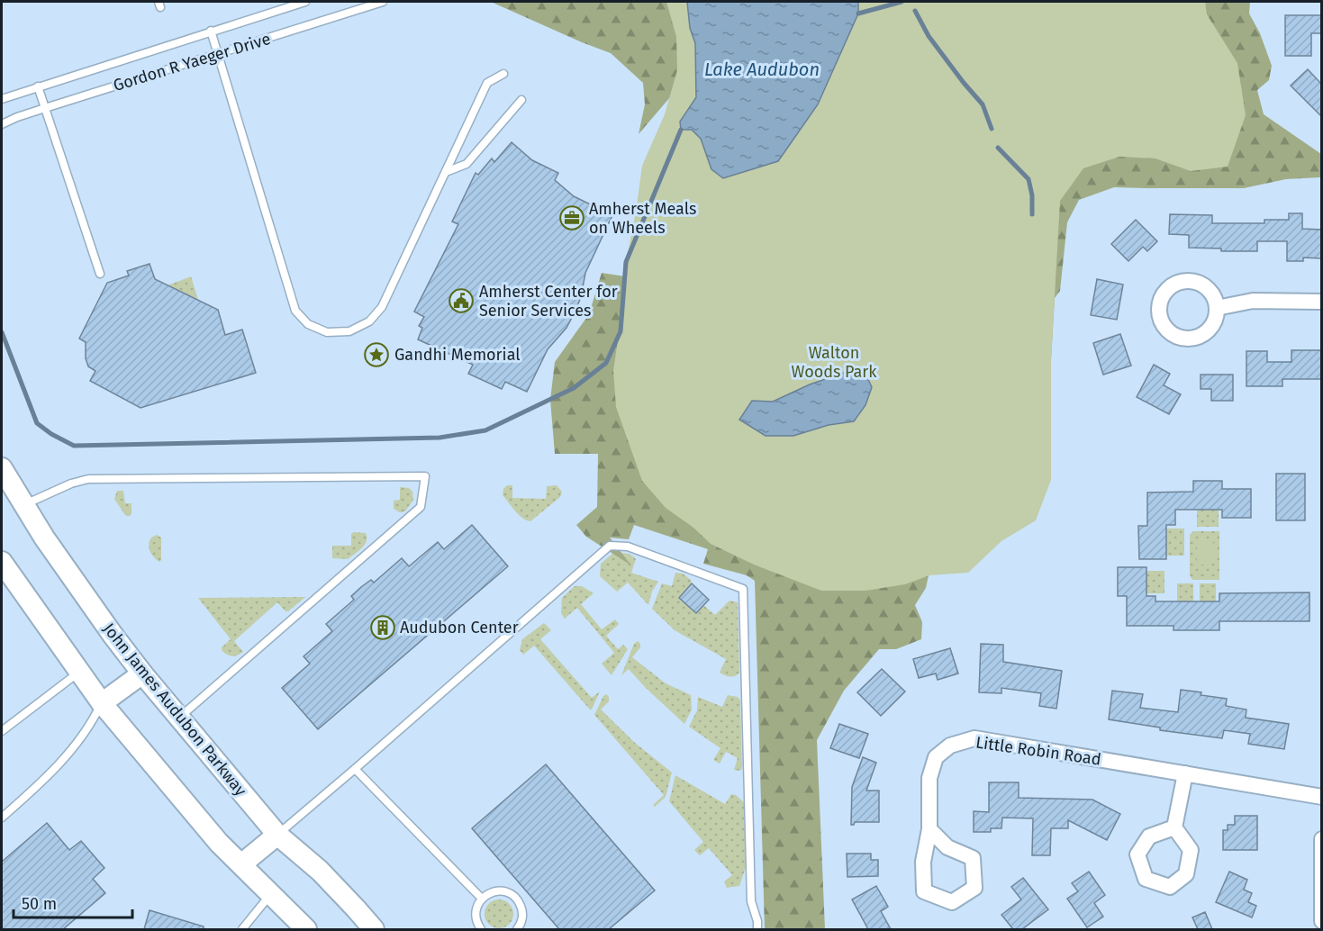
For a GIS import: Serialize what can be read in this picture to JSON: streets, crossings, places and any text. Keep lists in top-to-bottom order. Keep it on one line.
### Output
{"streets":{"main road":["John James Audubon Parkway"],"street":["Little Robin Road"],"lane":["Gordon R Yaeger Drive"]},"water":["Lake Audubon"],"parks":["Walton Woods Park"],"places":{"office":["Amherst Meals on Wheels"],"public building":["Amherst Center for Senior Services"],"place":["Gandhi Memorial"],"building":["Audubon Center"]},"scale_bar":"50 m"}
